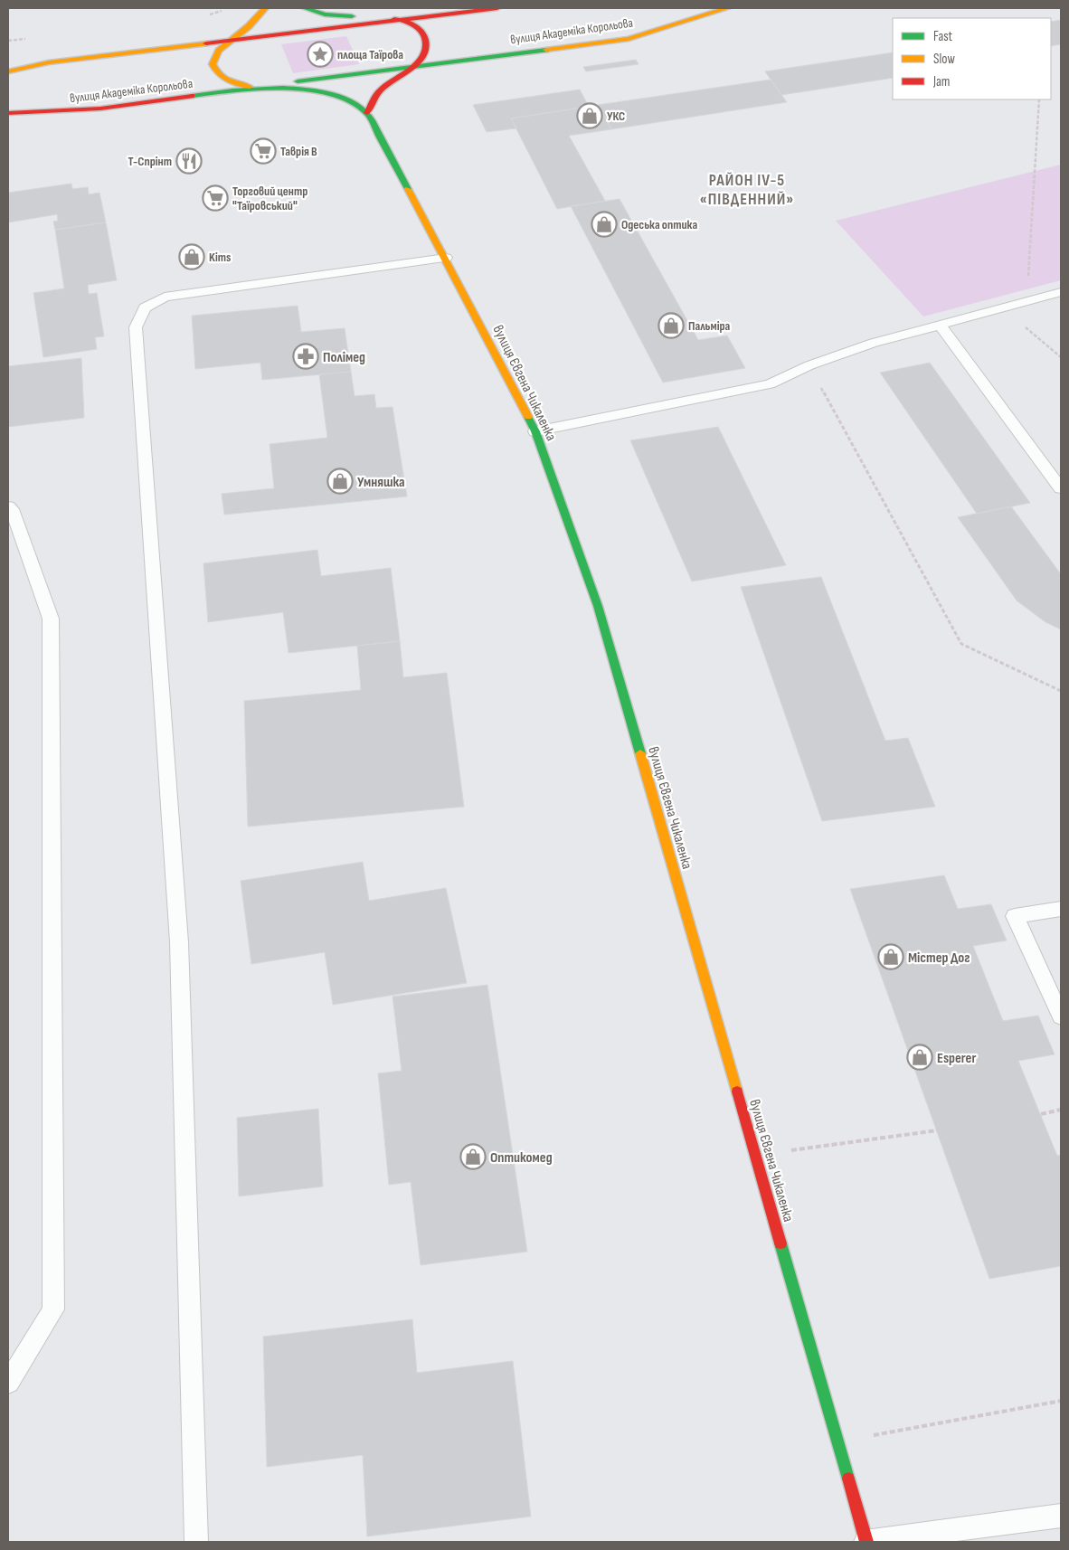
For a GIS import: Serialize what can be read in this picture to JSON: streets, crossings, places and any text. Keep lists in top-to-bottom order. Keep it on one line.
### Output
{"streets":{"main road":["вулиця Академіка Корольова","вулиця Євгена Чикаленка"]},"crossings":[["вулиця Академіка Корольова","вулиця Євгена Чикаленка"]],"districts":["РАЙОН IV-5 «ПІВДЕННИЙ»"],"places":{"place":["площа Таїрова"],"shop":["УКС","Одеська оптика","Kims","Пальміра","Умняшка","Містер Дог","Esperer","Оптикомед"],"supermarket":["Таврія В","Торговий центр \"Таїровський\""],"restaurant":["Т-Спрінт"],"pharmacy":["Полімед"]},"legend":["Fast","Slow","Jam"]}
